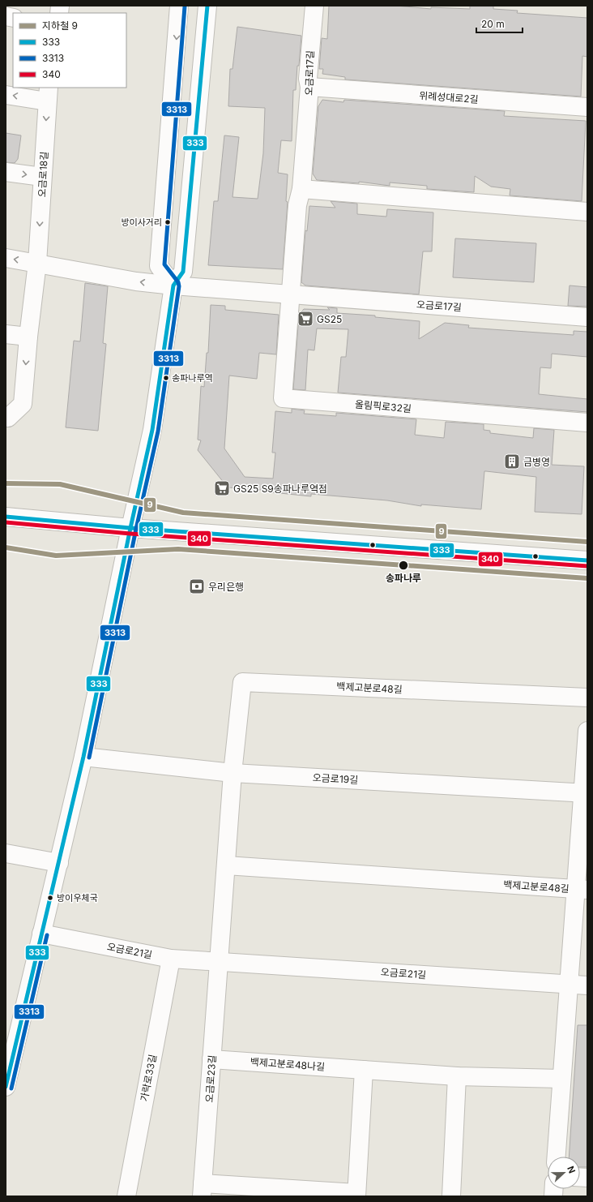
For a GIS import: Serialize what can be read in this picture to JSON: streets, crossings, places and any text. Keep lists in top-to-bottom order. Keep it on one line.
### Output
{"streets":{"street":["오금로17길","위례성대로2길","오금로18길","올림픽로32길","백제고분로48길","오금로19길","오금로21길","백제고분로48나길","가락로33길","오금로23길"]},"crossings":[["오금로17길","위례성대로2길"],["오금로17길","올림픽로32길"],["백제고분로48길","오금로19길"],["백제고분로48길","오금로21길"],["백제고분로48길","백제고분로48나길"],["오금로21길","가락로33길"],["오금로21길","오금로23길"],["백제고분로48나길","오금로23길"]],"places":{"other":["방이사거리","송파나루역","송파나루","방이우체국"],"supermarket":["GS25","GS25 S9송파나루역점"],"building":["금병영"],"bank":["우리은행"]},"lines":["transit line 333","transit line 3313","metro line 9","transit line 340"],"legend":["지하철 9","333","3313","340"],"scale_bar":"20 m","north":"right"}
